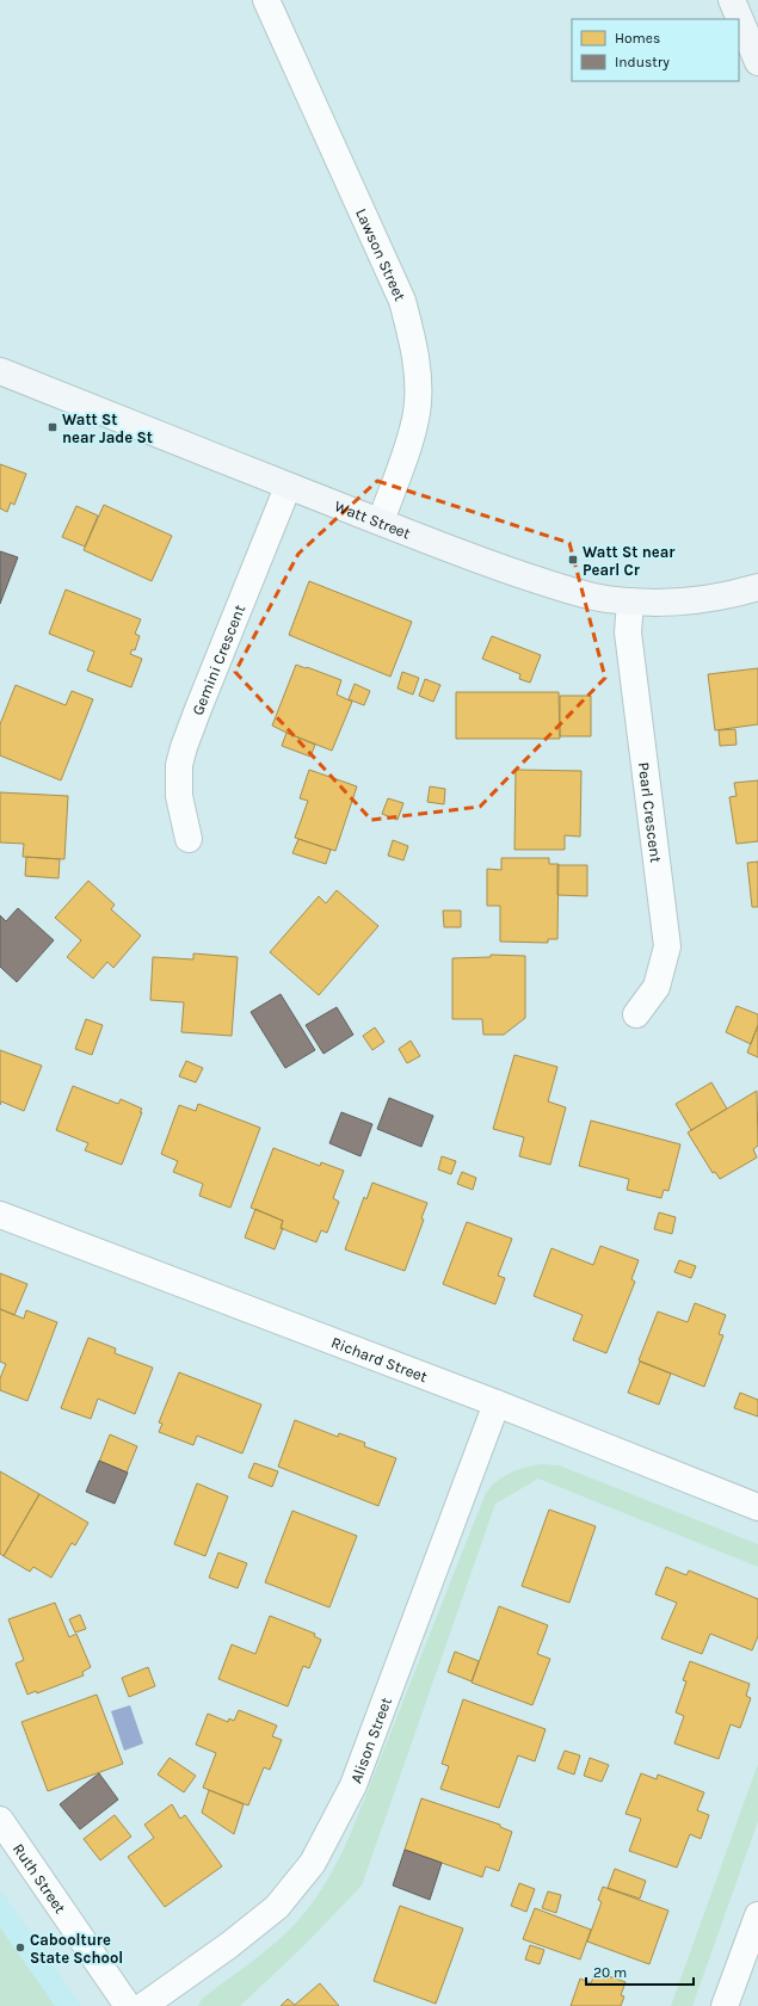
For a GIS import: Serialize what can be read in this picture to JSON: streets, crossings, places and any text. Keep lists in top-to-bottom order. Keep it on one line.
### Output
{"streets":{"main road":["Watt Street"],"street":["Lawson Street","Gemini Crescent","Pearl Crescent","Richard Street","Alison Street","Ruth Street"]},"crossings":[["Lawson Street","Watt Street"],["Watt Street","Gemini Crescent"],["Watt Street","Pearl Crescent"],["Richard Street","Alison Street"]],"places":{"transit":["Watt St near Jade St","Watt St near Pearl Cr"],"other":["Caboolture State School"]},"legend":["Homes","Industry"],"scale_bar":"20 m"}
